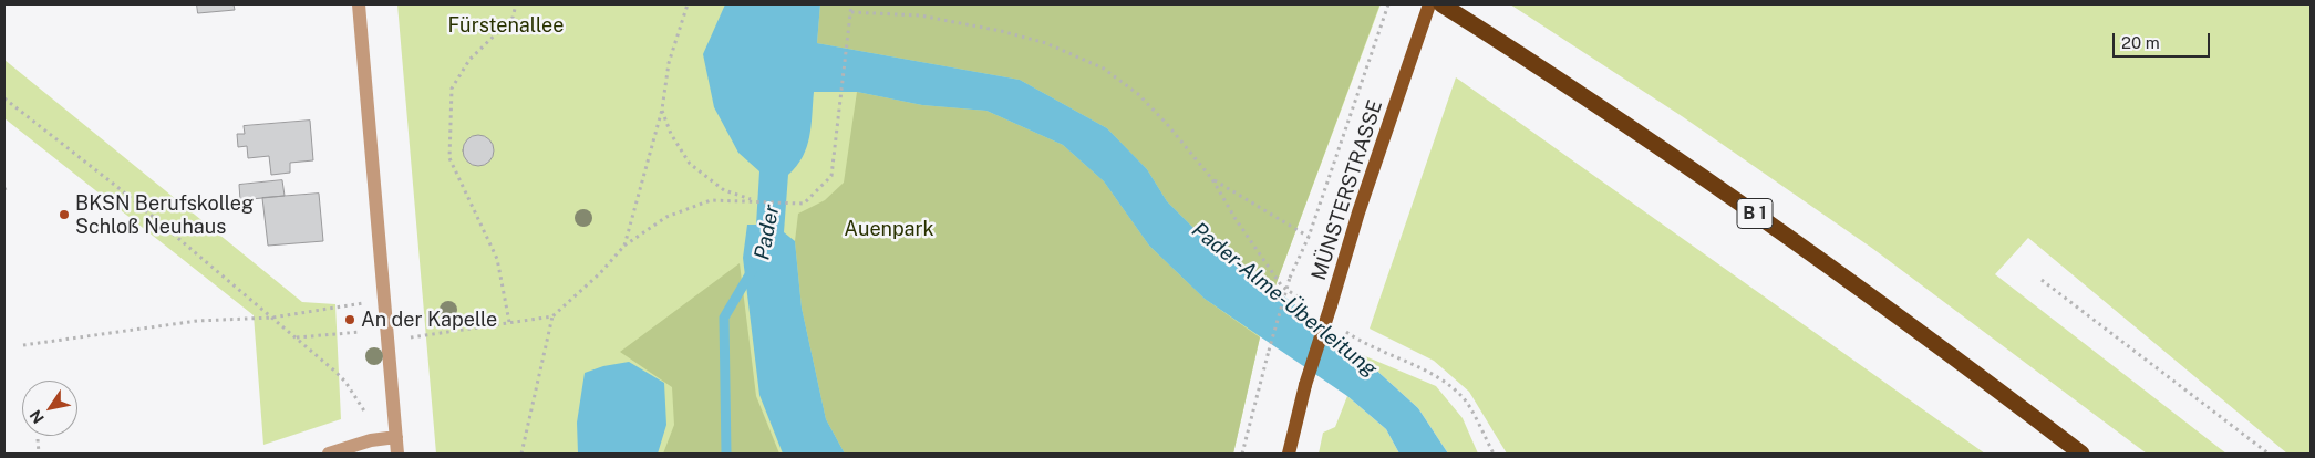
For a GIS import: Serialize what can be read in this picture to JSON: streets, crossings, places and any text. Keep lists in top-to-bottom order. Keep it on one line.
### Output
{"streets":{"highway":["B 1"],"main road":["MÜNSTERSTRASSE"]},"water":["Pader","Pader-Alme-Überleitung"],"parks":["Fürstenallee","Auenpark"],"places":["BKSN Berufskolleg Schloß Neuhaus","An der Kapelle"],"scale_bar":"20 m","north":"bottom left"}
